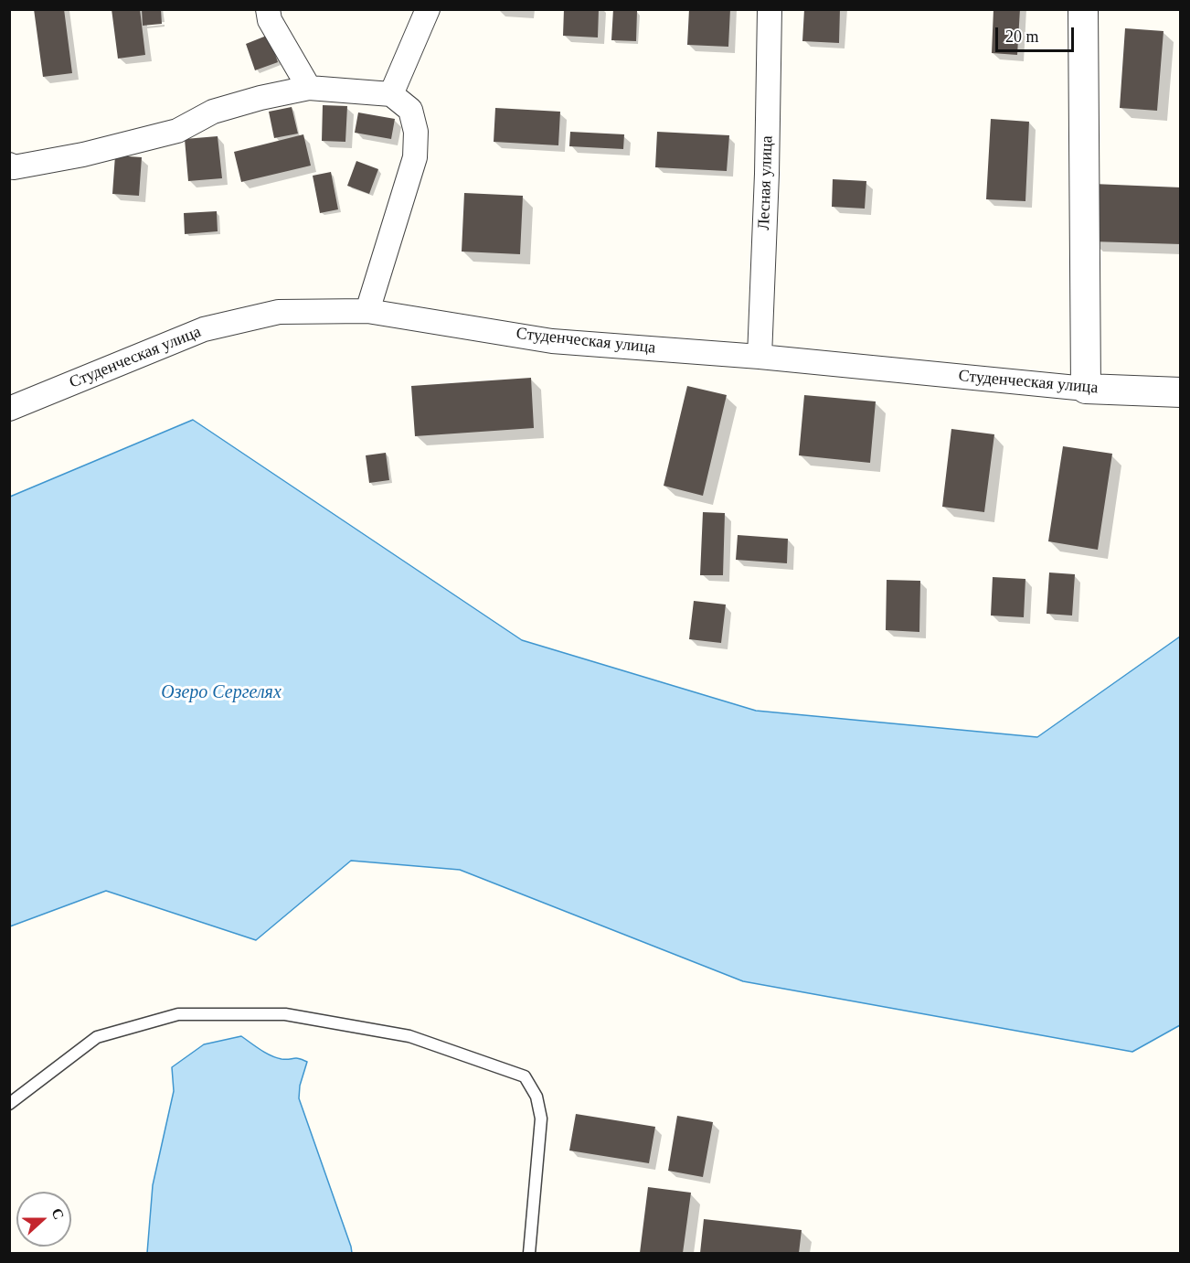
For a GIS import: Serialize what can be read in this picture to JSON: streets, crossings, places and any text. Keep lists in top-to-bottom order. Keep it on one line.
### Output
{"streets":{"street":["Лесная улица","Студенческая улица"]},"crossings":[["Лесная улица","Студенческая улица"]],"water":["Озеро Сергелях"],"scale_bar":"20 m","north":"right"}
